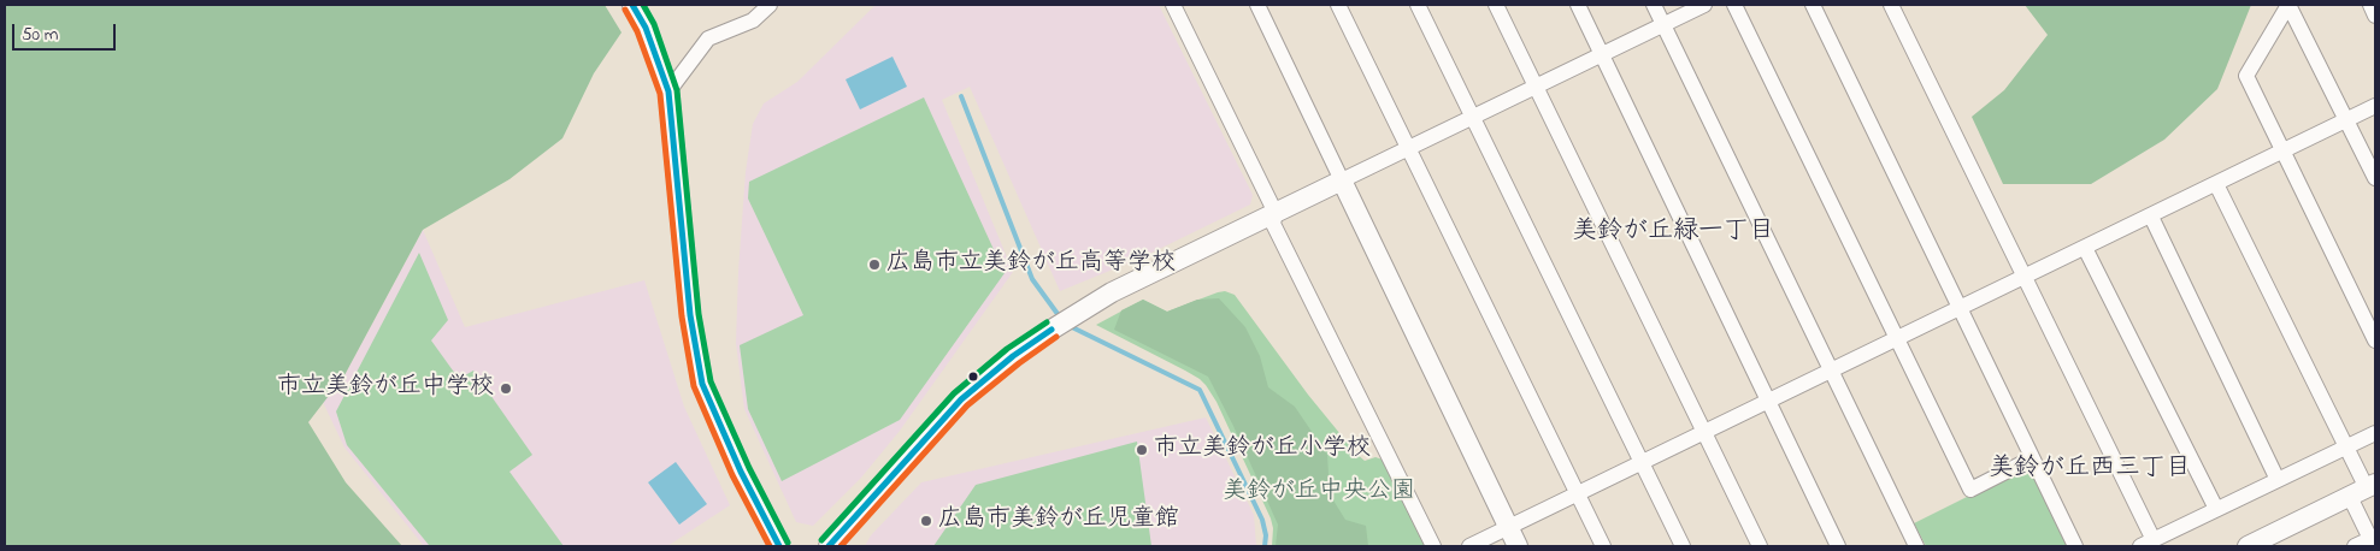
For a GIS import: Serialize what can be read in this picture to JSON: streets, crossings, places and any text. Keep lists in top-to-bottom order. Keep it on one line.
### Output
{"districts":["美鈴が丘緑一丁目","美鈴が丘西三丁目"],"parks":["美鈴が丘中央公園"],"places":["広島市立美鈴が丘高等学校","市立美鈴が丘中学校","市立美鈴が丘小学校","広島市美鈴が丘児童館"],"scale_bar":"50 m"}
